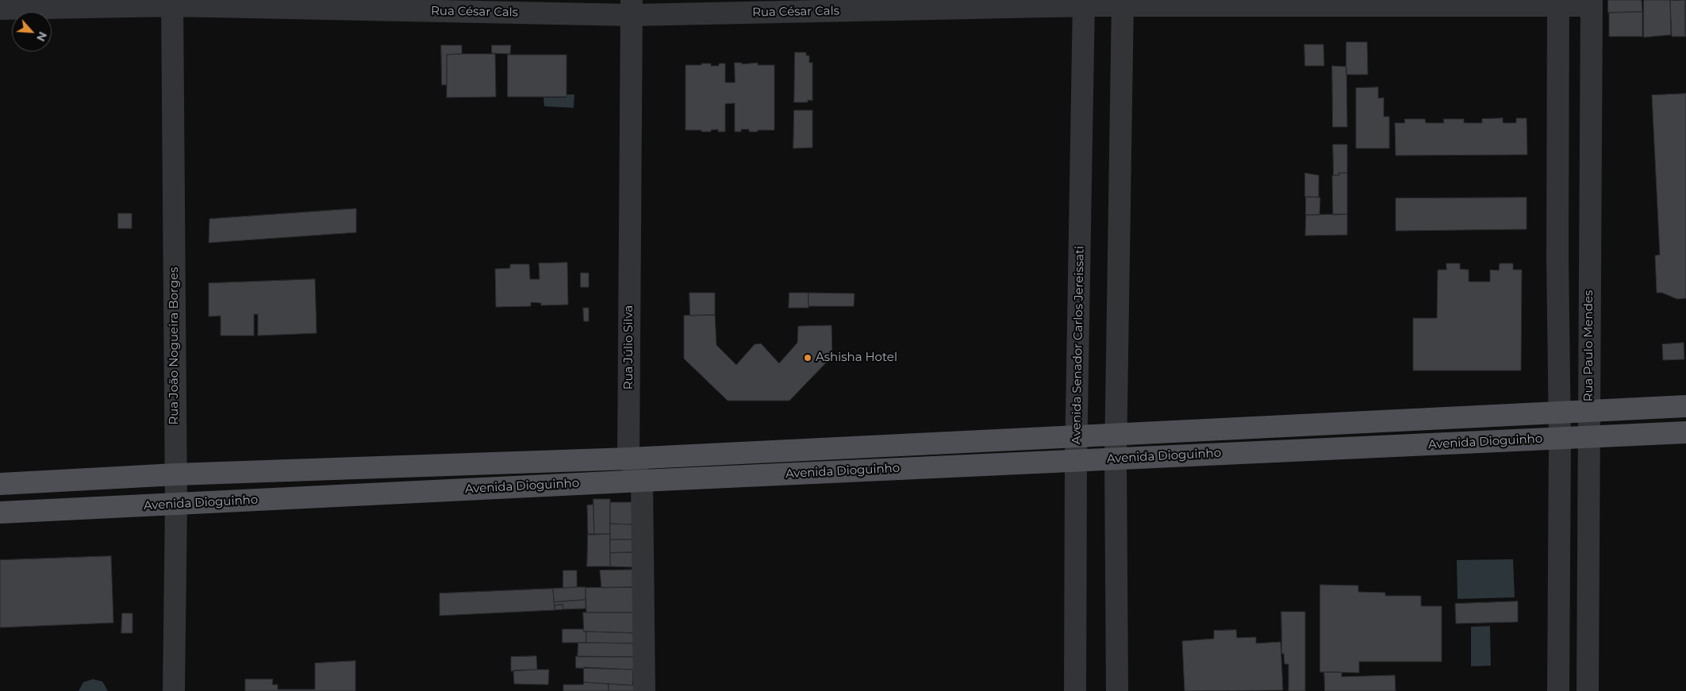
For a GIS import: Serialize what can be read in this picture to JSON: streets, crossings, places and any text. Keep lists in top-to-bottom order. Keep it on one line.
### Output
{"streets":{"main road":["Avenida Dioguinho"],"street":["Rua César Cals","Avenida Senador Carlos Jereissati","Rua João Nogueira Borges","Rua Paulo Mendes","Rua Júlio Silva"]},"crossings":[["Rua César Cals","Avenida Senador Carlos Jereissati"],["Rua César Cals","Rua João Nogueira Borges"],["Rua César Cals","Rua Paulo Mendes"],["Rua César Cals","Rua Júlio Silva"],["Avenida Senador Carlos Jereissati","Avenida Dioguinho"],["Rua João Nogueira Borges","Avenida Dioguinho"],["Rua Paulo Mendes","Avenida Dioguinho"],["Rua Júlio Silva","Avenida Dioguinho"]],"places":["Ashisha Hotel"],"north":"bottom right"}
